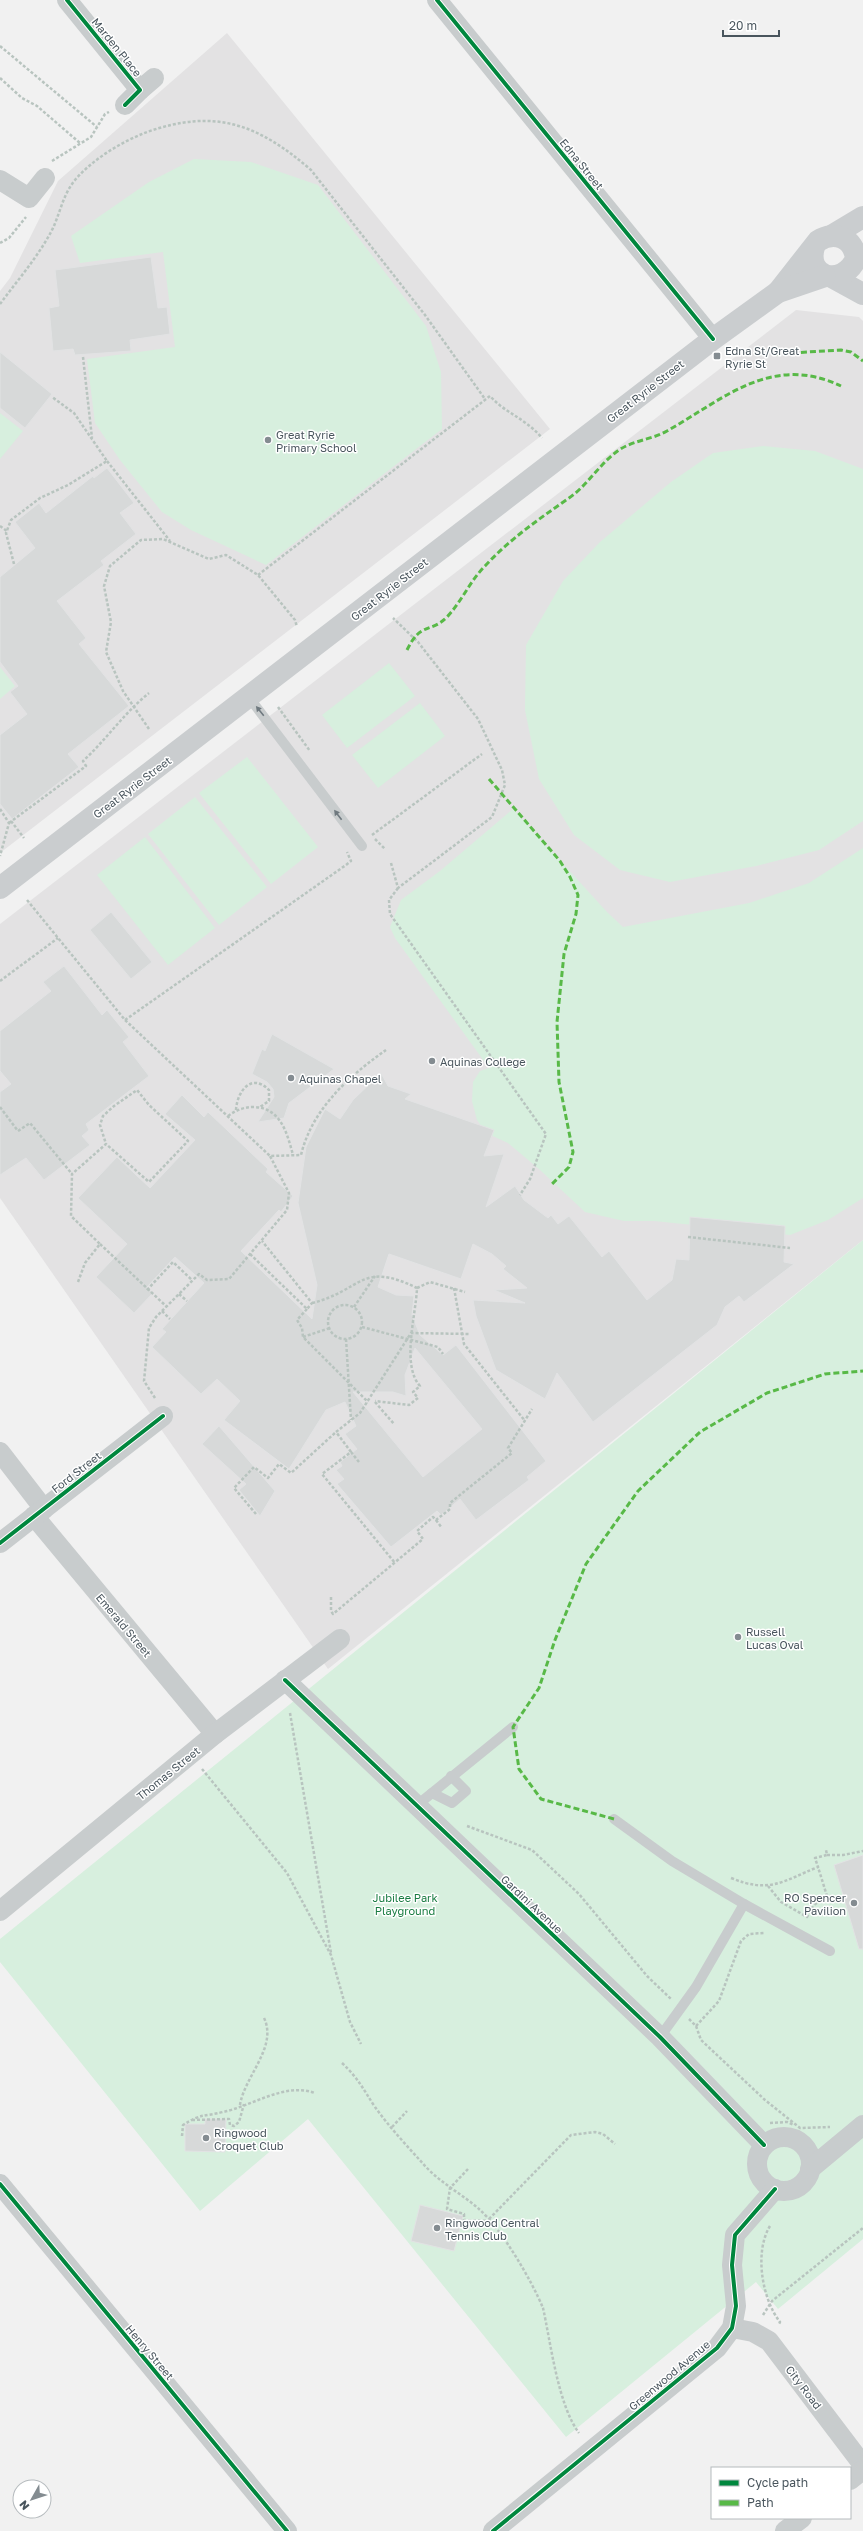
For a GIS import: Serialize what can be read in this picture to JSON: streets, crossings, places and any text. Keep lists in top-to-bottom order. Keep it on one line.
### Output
{"streets":{"main road":["Great Ryrie Street"],"street":["Marden Place","Edna Street","Ford Street","Emerald Street","Thomas Street","Gardini Avenue","Henry Street","Greenwood Avenue","City Road"]},"crossings":[["Edna Street","Great Ryrie Street"],["Ford Street","Emerald Street"],["Emerald Street","Thomas Street"],["Thomas Street","Gardini Avenue"],["Gardini Avenue","Greenwood Avenue"],["Greenwood Avenue","City Road"]],"parks":["Jubilee Park Playground"],"places":{"transit":["Edna St/Great Ryrie St"],"other":["Great Ryrie Primary School","Aquinas College","Aquinas Chapel","Russell Lucas Oval","RO Spencer Pavilion","Ringwood Croquet Club","Ringwood Central Tennis Club"]},"legend":["Cycle path","Path"],"scale_bar":"20 m","north":"bottom left"}
